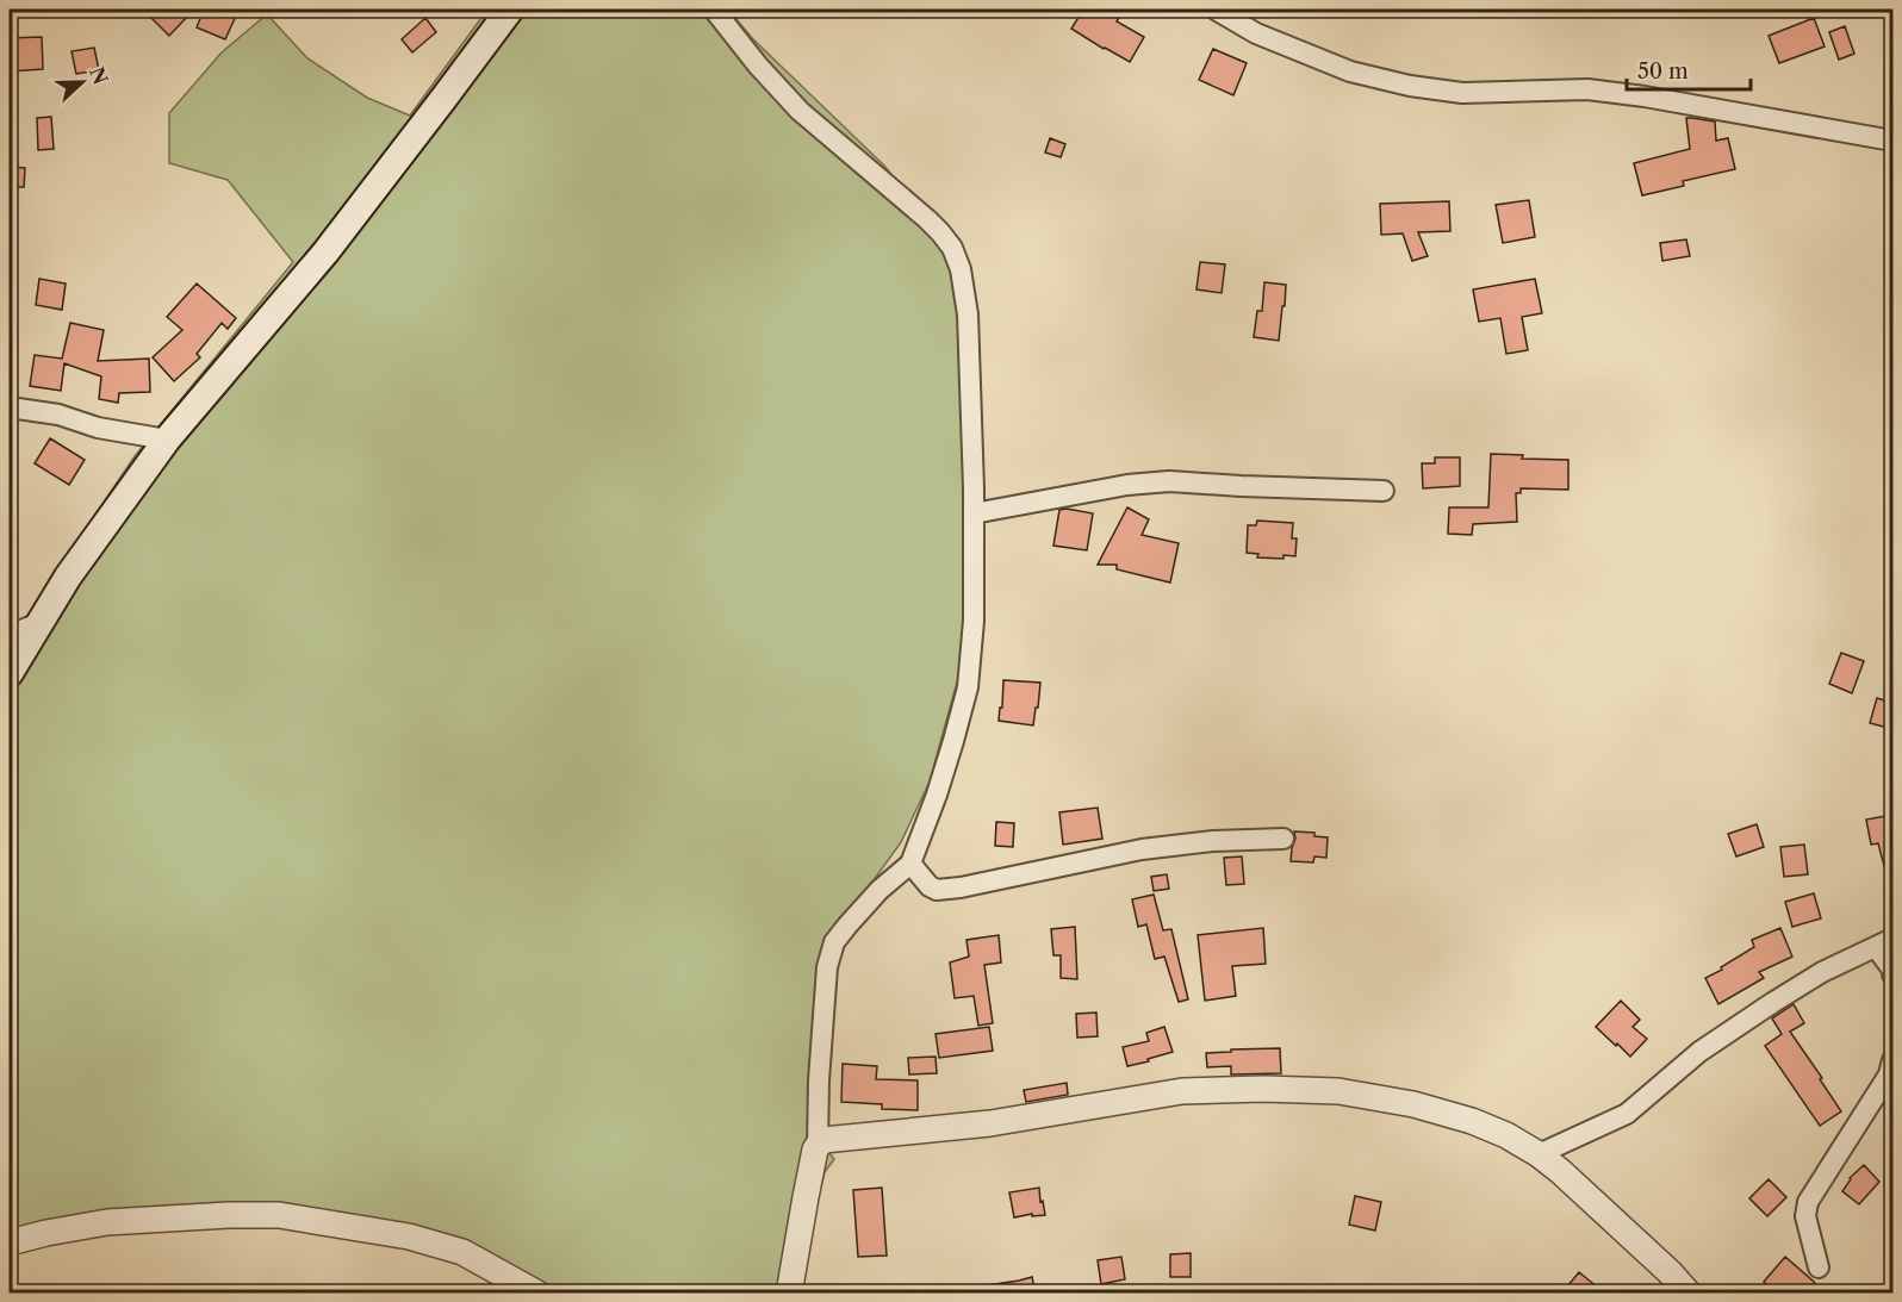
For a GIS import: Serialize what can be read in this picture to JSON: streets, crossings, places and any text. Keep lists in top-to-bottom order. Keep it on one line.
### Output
{"scale_bar":"50 m","north":"right"}
